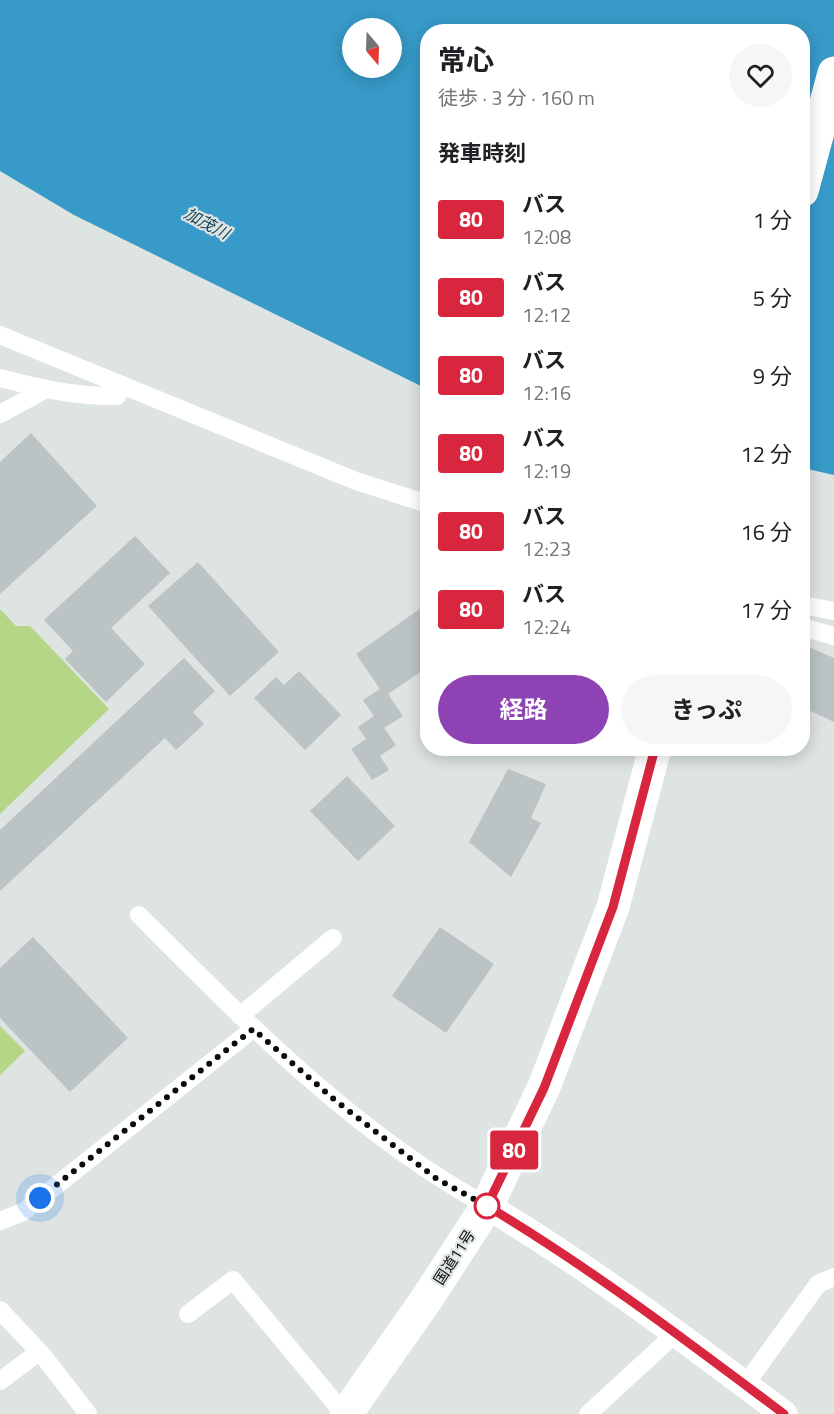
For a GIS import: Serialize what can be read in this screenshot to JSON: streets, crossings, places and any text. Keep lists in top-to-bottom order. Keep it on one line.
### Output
{"streets":{"highway":["国道11号"]},"water":["加茂川"],"lines":["bus line 80"],"north":"bottom","page":{"on_map":"80","heading":[["常心","徒歩 · 3 分 · 160 m"],"発車時刻"],"list":[{"mark":"80","name":"バス","note":"12:08","value":"1 分"},{"mark":"80","name":"バス","note":"12:12","value":"5 分"},{"mark":"80","name":"バス","note":"12:16","value":"9 分"},{"mark":"80","name":"バス","note":"12:19","value":"12 分"},{"mark":"80","name":"バス","note":"12:23","value":"16 分"},{"mark":"80","name":"バス","note":"12:24","value":"17 分"}],"buttons":["経路","きっぷ"]}}
